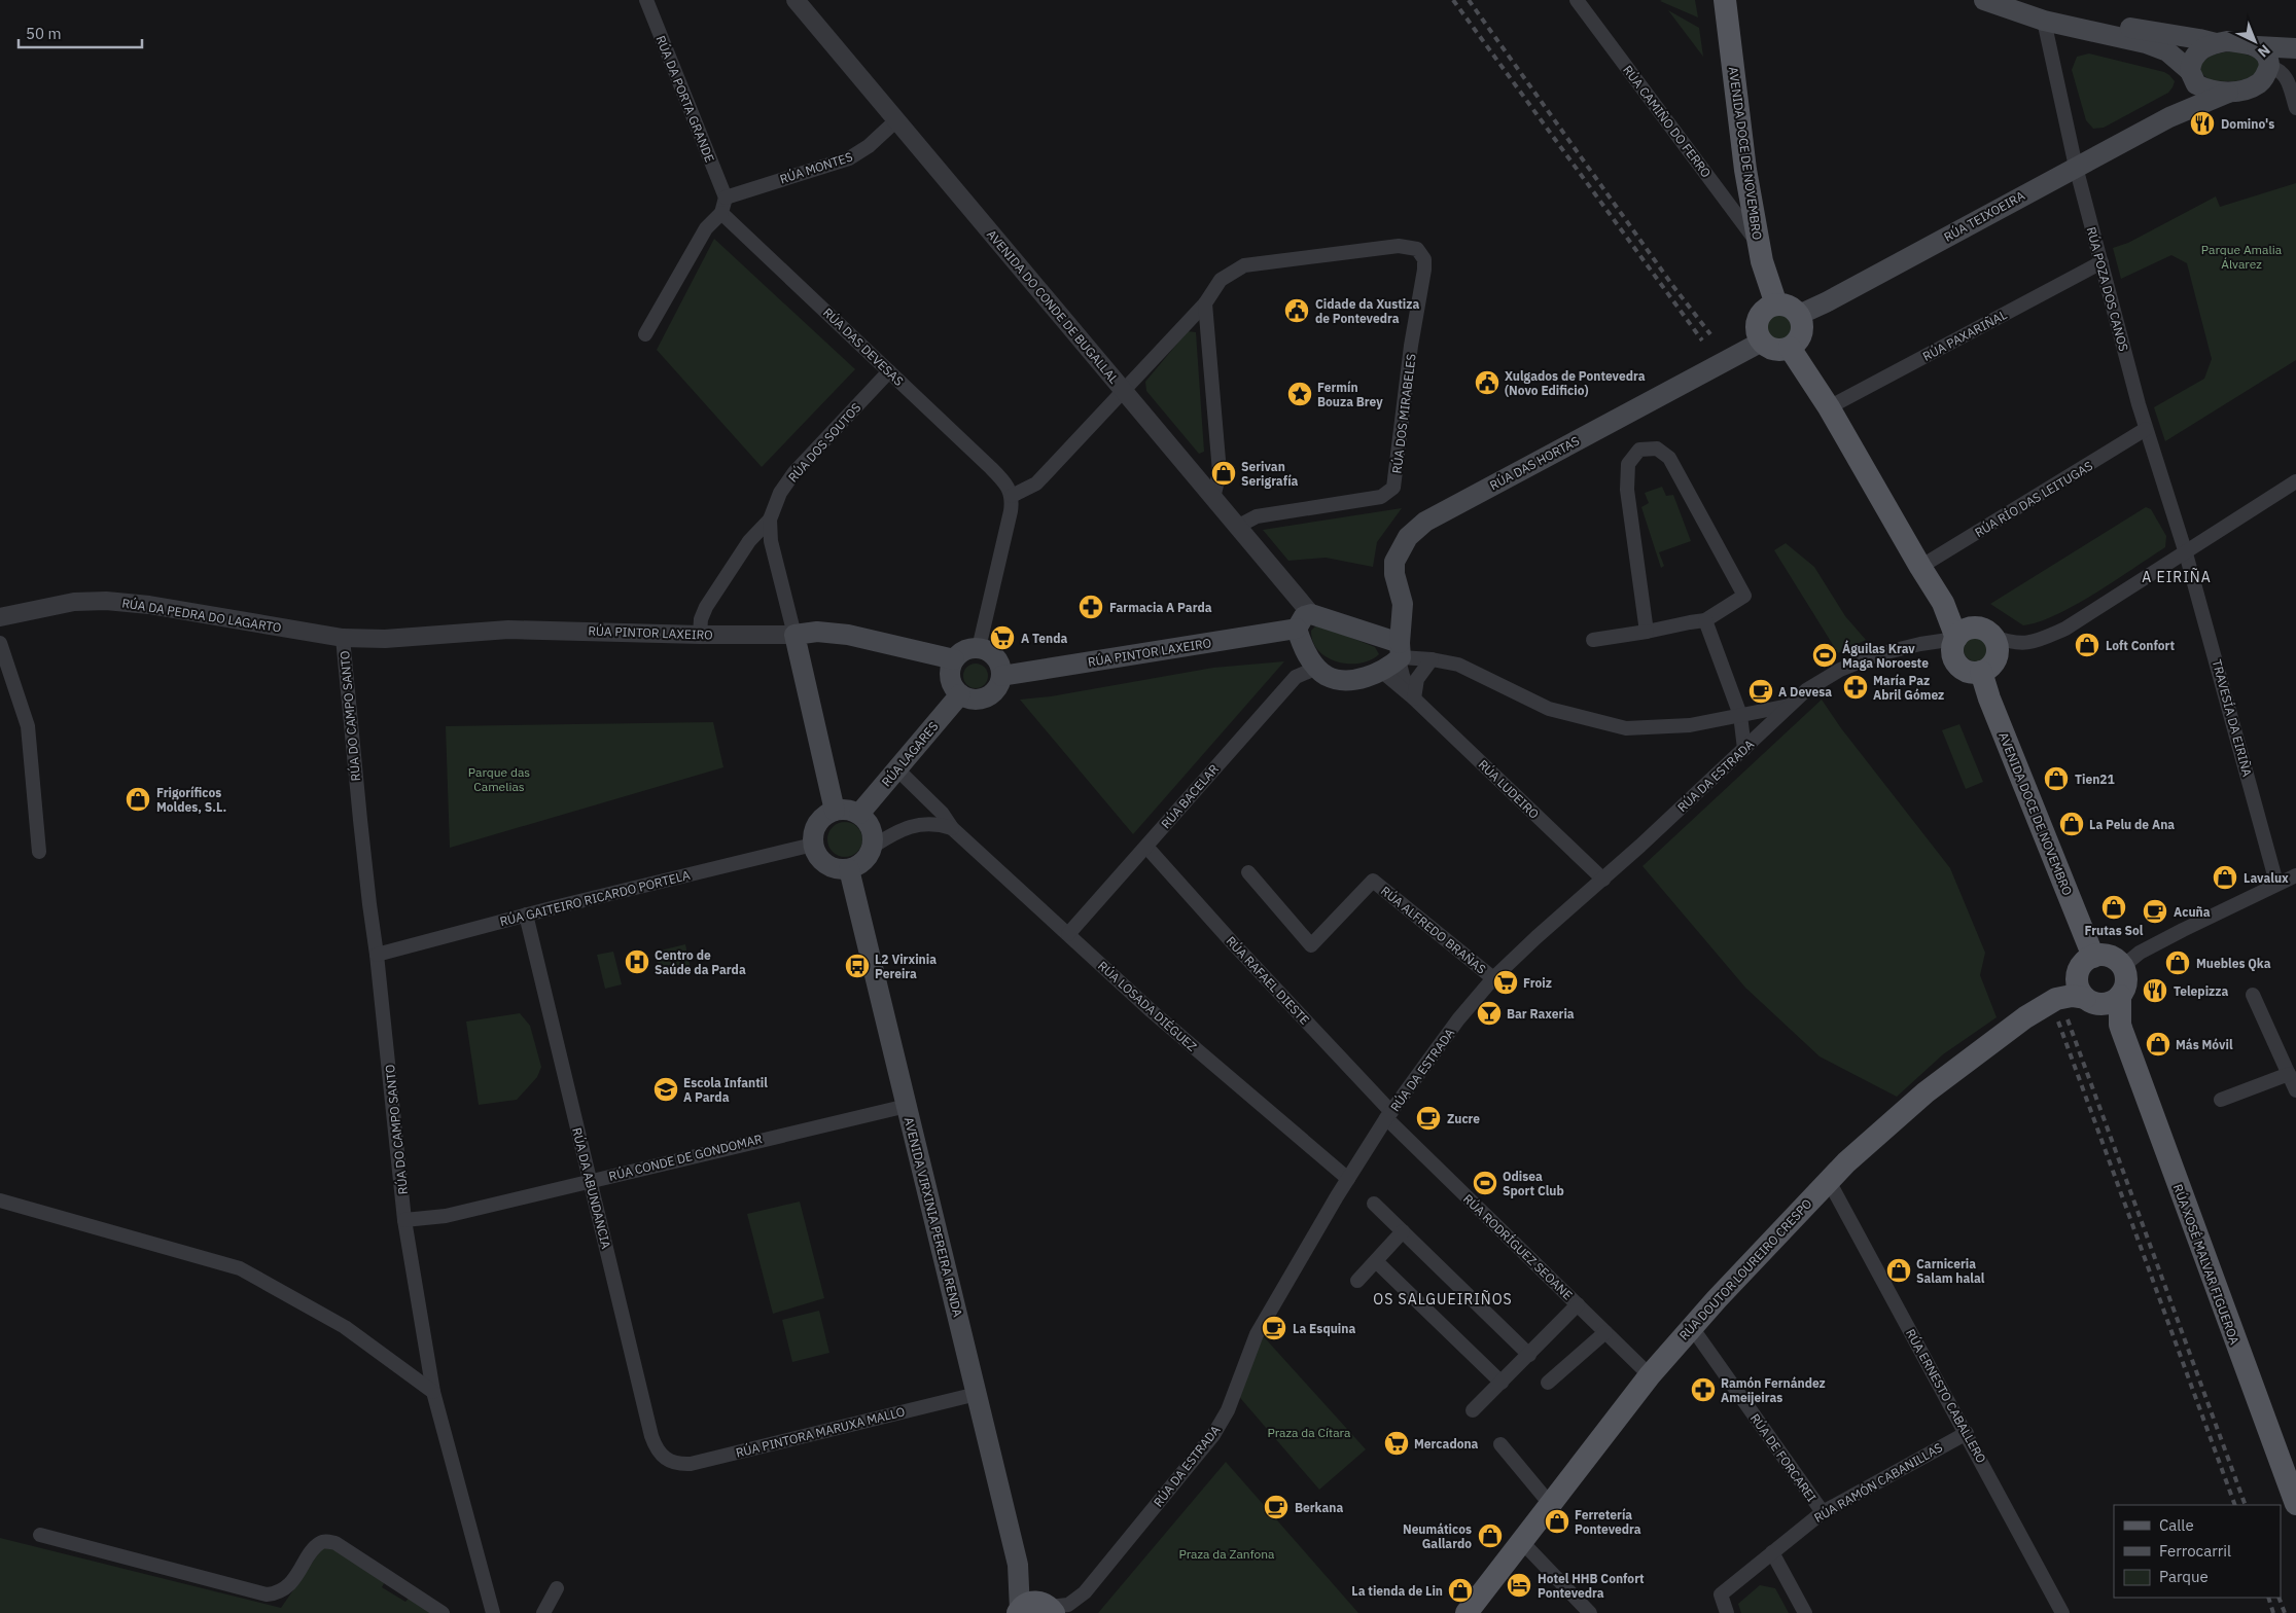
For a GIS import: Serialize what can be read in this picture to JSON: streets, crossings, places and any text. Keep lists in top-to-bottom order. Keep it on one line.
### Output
{"streets":{"main road":["AVENIDA DOCE DE NOVEMBRO","RÚA TEIXOEIRA","RÚA DAS HORTAS","RÚA PINTOR LAXEIRO","RÚA LAGARES","AVENIDA VIRXINIA PEREIRA RENDA","RÚA XOSÉ MALVAR FIGUEROA","RÚA DOUTOR LOUREIRO CRESPO"],"street":["RÚA DA PORTA GRANDE","RÚA CAMIÑO DO FERRO","RÚA MONTES","RÚA POZA DOS CANOS","AVENIDA DO CONDE DE BUGALLAL","RÚA PAXARIÑAL","RÚA DAS DEVESAS","RÚA DOS MIRABELES","RÚA DOS SOUTOS","RÚA RÍO DAS LEITUGAS","RÚA DA PEDRA DO LAGARTO","RÚA DO CAMPO SANTO","TRAVESÍA DA EIRIÑA","RÚA DA ESTRADA","RÚA LUDEIRO","RÚA BACELAR","RÚA GAITEIRO RICARDO PORTELA","RÚA ALFREDO BRAÑAS","RÚA RAFAEL DIESTE","RÚA LOSADA DIÉGUEZ","RÚA CONDE DE GONDOMAR","RÚA DA ABUNDANCIA","RÚA RODRÍGUEZ SEOANE","RÚA ERNESTO CABALLERO","RÚA PINTORA MARUXA MALLO","RÚA DE FORCAREI","RÚA RAMÓN CABANILLAS"]},"crossings":[["RÚA DA PORTA GRANDE","RÚA MONTES"],["RÚA CAMIÑO DO FERRO","AVENIDA DOCE DE NOVEMBRO"],["AVENIDA DOCE DE NOVEMBRO","RÚA TEIXOEIRA"],["AVENIDA DOCE DE NOVEMBRO","RÚA DAS HORTAS"],["AVENIDA DOCE DE NOVEMBRO","RÚA DA ESTRADA"],["AVENIDA DOCE DE NOVEMBRO","RÚA XOSÉ MALVAR FIGUEROA"],["AVENIDA DOCE DE NOVEMBRO","RÚA DOUTOR LOUREIRO CRESPO"],["RÚA MONTES","AVENIDA DO CONDE DE BUGALLAL"],["RÚA TEIXOEIRA","RÚA POZA DOS CANOS"],["RÚA TEIXOEIRA","RÚA DAS HORTAS"],["RÚA POZA DOS CANOS","RÚA PAXARIÑAL"],["RÚA POZA DOS CANOS","RÚA RÍO DAS LEITUGAS"],["RÚA POZA DOS CANOS","TRAVESÍA DA EIRIÑA"],["AVENIDA DO CONDE DE BUGALLAL","RÚA DOS MIRABELES"],["AVENIDA DO CONDE DE BUGALLAL","RÚA PINTOR LAXEIRO"],["RÚA DAS DEVESAS","RÚA DOS SOUTOS"],["RÚA DOS SOUTOS","RÚA PINTOR LAXEIRO"],["RÚA DAS HORTAS","RÚA PINTOR LAXEIRO"],["RÚA DAS HORTAS","RÚA LUDEIRO"],["RÚA DA PEDRA DO LAGARTO","RÚA PINTOR LAXEIRO"],["RÚA DA PEDRA DO LAGARTO","RÚA DO CAMPO SANTO"],["RÚA PINTOR LAXEIRO","RÚA DO CAMPO SANTO"],["RÚA PINTOR LAXEIRO","RÚA LAGARES"],["RÚA PINTOR LAXEIRO","RÚA DA ESTRADA"],["RÚA PINTOR LAXEIRO","RÚA LUDEIRO"],["RÚA PINTOR LAXEIRO","RÚA BACELAR"],["RÚA DO CAMPO SANTO","RÚA GAITEIRO RICARDO PORTELA"],["RÚA DO CAMPO SANTO","RÚA CONDE DE GONDOMAR"],["RÚA LAGARES","RÚA GAITEIRO RICARDO PORTELA"],["RÚA LAGARES","RÚA LOSADA DIÉGUEZ"],["RÚA LAGARES","AVENIDA VIRXINIA PEREIRA RENDA"],["RÚA DA ESTRADA","RÚA LUDEIRO"],["RÚA DA ESTRADA","RÚA ALFREDO BRAÑAS"],["RÚA DA ESTRADA","RÚA RAFAEL DIESTE"],["RÚA DA ESTRADA","RÚA LOSADA DIÉGUEZ"],["RÚA DA ESTRADA","AVENIDA VIRXINIA PEREIRA RENDA"],["RÚA DA ESTRADA","RÚA RODRÍGUEZ SEOANE"],["RÚA BACELAR","RÚA RAFAEL DIESTE"],["RÚA BACELAR","RÚA LOSADA DIÉGUEZ"],["RÚA GAITEIRO RICARDO PORTELA","RÚA DA ABUNDANCIA"],["RÚA GAITEIRO RICARDO PORTELA","AVENIDA VIRXINIA PEREIRA RENDA"],["RÚA RAFAEL DIESTE","RÚA RODRÍGUEZ SEOANE"],["RÚA CONDE DE GONDOMAR","RÚA DA ABUNDANCIA"],["RÚA CONDE DE GONDOMAR","AVENIDA VIRXINIA PEREIRA RENDA"],["RÚA DA ABUNDANCIA","RÚA PINTORA MARUXA MALLO"],["AVENIDA VIRXINIA PEREIRA RENDA","RÚA PINTORA MARUXA MALLO"],["RÚA RODRÍGUEZ SEOANE","RÚA DOUTOR LOUREIRO CRESPO"],["RÚA XOSÉ MALVAR FIGUEROA","RÚA DOUTOR LOUREIRO CRESPO"],["RÚA DOUTOR LOUREIRO CRESPO","RÚA ERNESTO CABALLERO"],["RÚA DOUTOR LOUREIRO CRESPO","RÚA DE FORCAREI"],["RÚA ERNESTO CABALLERO","RÚA RAMÓN CABANILLAS"],["RÚA DE FORCAREI","RÚA RAMÓN CABANILLAS"]],"districts":["A EIRIÑA","OS SALGUEIRIÑOS"],"parks":["Parque Amalia Álvarez","Parque das Camelias","Praza da Cítara","Praza da Zanfona"],"places":{"restaurant":["Domino's","Telepizza"],"public building":["Cidade da Xustiza de Pontevedra","Xulgados de Pontevedra (Novo Edificio)"],"place":["Fermín Bouza Brey"],"shop":["Serivan Serigrafía","Loft Confort","Tien21","Frigoríficos Moldes, S.L.","La Pelu de Ana","Lavalux","Frutas Sol","Muebles Qka","Más Móvil","Carniceria Salam halal","Ferretería Pontevedra","Neumáticos Gallardo","La tienda de Lin"],"pharmacy":["Farmacia A Parda","María Paz Abril Gómez","Ramón Fernández Ameijeiras"],"supermarket":["A Tenda","Froiz","Mercadona"],"sports":["Águilas Krav Maga Noroeste","Odisea Sport Club"],"cafe":["A Devesa","Acuña","Zucre","La Esquina","Berkana"],"hospital":["Centro de Saúde da Parda"],"bus stop":["L2 Virxinia Pereira"],"bar":["Bar Raxeria"],"school or university":["Escola Infantil A Parda"],"hotel":["Hotel HHB Confort Pontevedra"]},"legend":["Calle","Ferrocarril","Parque"],"scale_bar":"50 m","north":"bottom right"}
